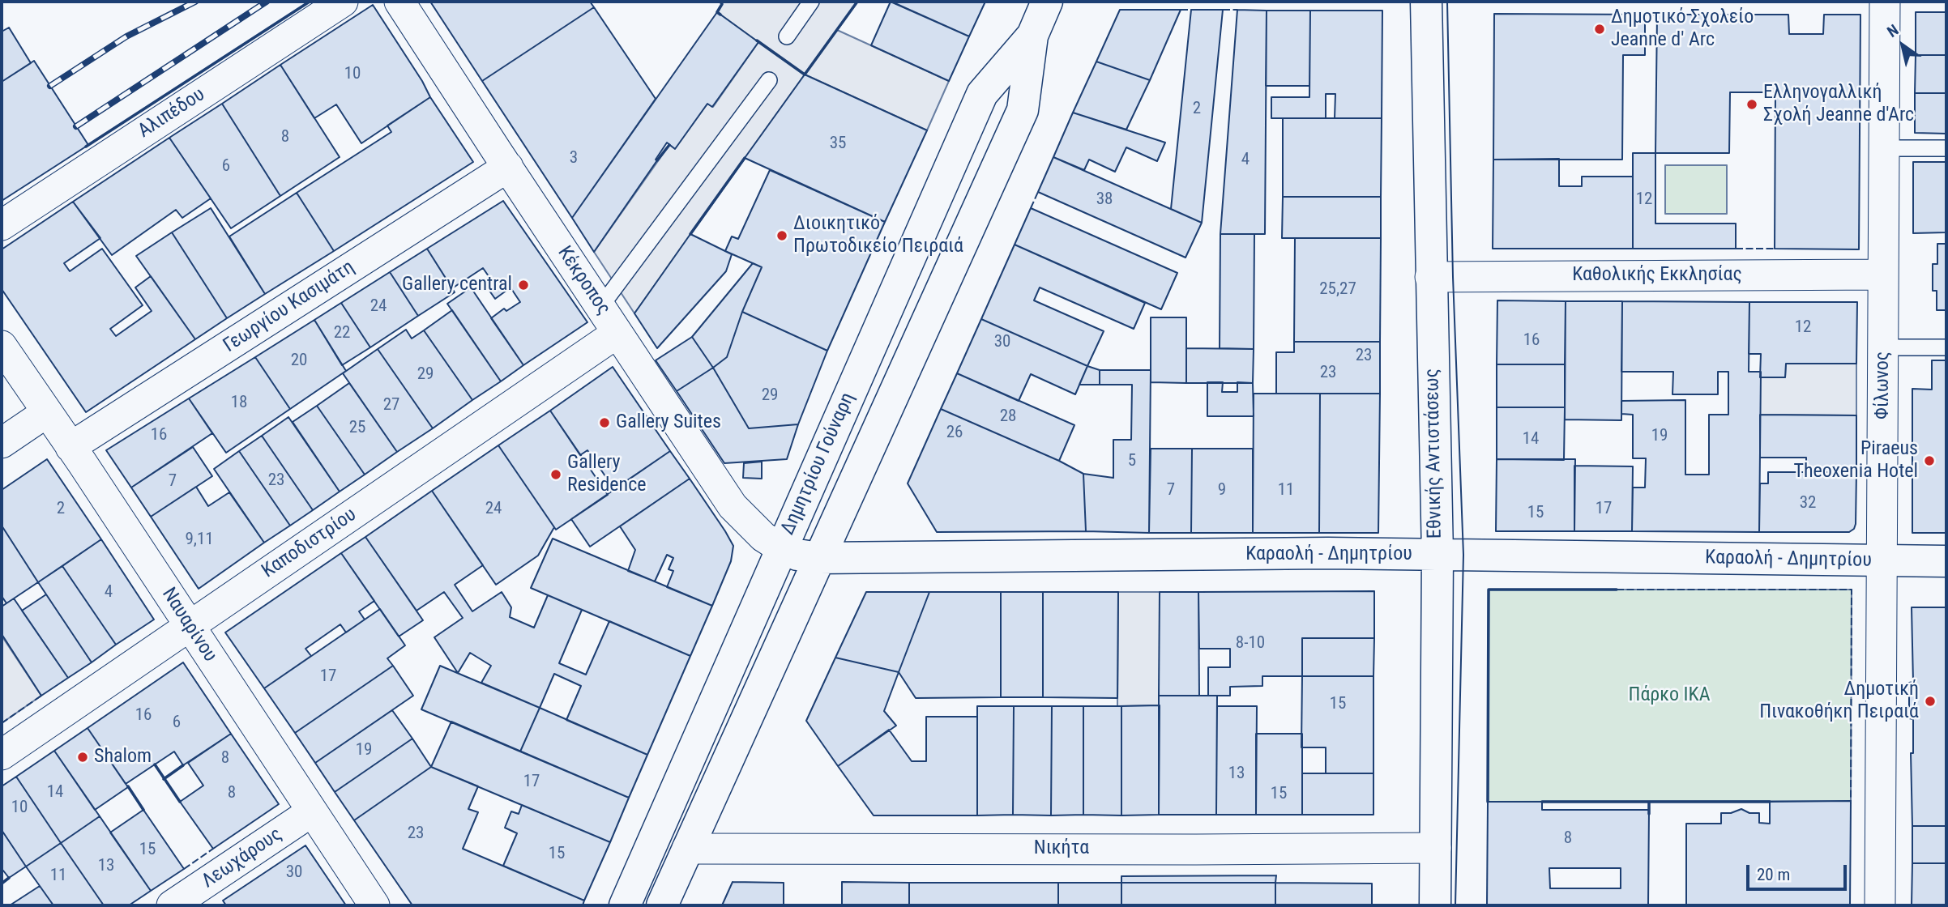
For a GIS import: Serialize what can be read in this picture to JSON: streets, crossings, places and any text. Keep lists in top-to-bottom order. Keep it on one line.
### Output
{"streets":{"main road":["Εθνικής Αντιστάσεως","Δημητρίου Γούναρη","Καραολή - Δημητρίου"],"street":["Αλιπέδου","Καθολικής Εκκλησίας","Κέκροπος","Γεωργίου Κασιμάτη","Φίλωνος","Καποδιστρίου","Ναυαρίνου","Νικήτα","Λεωχάρους"]},"crossings":[["Καθολικής Εκκλησίας","Φίλωνος"],["Καθολικής Εκκλησίας","Εθνικής Αντιστάσεως"],["Κέκροπος","Γεωργίου Κασιμάτη"],["Κέκροπος","Δημητρίου Γούναρη"],["Κέκροπος","Καποδιστρίου"],["Κέκροπος","Καραολή - Δημητρίου"],["Γεωργίου Κασιμάτη","Ναυαρίνου"],["Φίλωνος","Καραολή - Δημητρίου"],["Εθνικής Αντιστάσεως","Καραολή - Δημητρίου"],["Εθνικής Αντιστάσεως","Νικήτα"],["Δημητρίου Γούναρη","Καραολή - Δημητρίου"],["Δημητρίου Γούναρη","Νικήτα"],["Καποδιστρίου","Ναυαρίνου"],["Ναυαρίνου","Λεωχάρους"]],"parks":["Πάρκο ΙΚΑ"],"places":["Δημοτικό Σχολείο Jeanne d' Arc","Ελληνογαλλική Σχολή Jeanne d'Arc","Διοικητικό Πρωτοδικείο Πειραιά","Gallery central","Gallery Suites","Piraeus Theoxenia Hotel","Gallery Residence","Δημοτική Πινακοθήκη Πειραιά","Shalom"],"house_numbers":["10","2","8","35","3","4","6","38","12","25,27","24","12","22","16","30","23","20","23","29","29","18","27","28","25","26","16","19","14","5","23","7","7","9","11","32","2","24","17","15","9,11","4","8-10","17","15","16","6","19","8","13","17","14","8","15","10","23","8","15","15","13","30","11"],"scale_bar":"20 m","north":"top left"}
